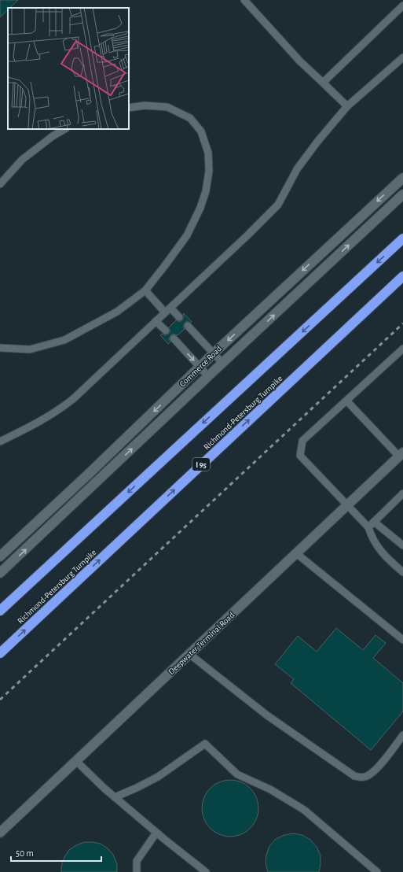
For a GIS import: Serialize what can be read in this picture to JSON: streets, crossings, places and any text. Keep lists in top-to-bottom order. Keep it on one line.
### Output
{"streets":{"highway":["Richmond-Petersburg Turnpike","I 95"],"main road":["Commerce Road","Deepwater Terminal Road"]},"scale_bar":"50 m"}
